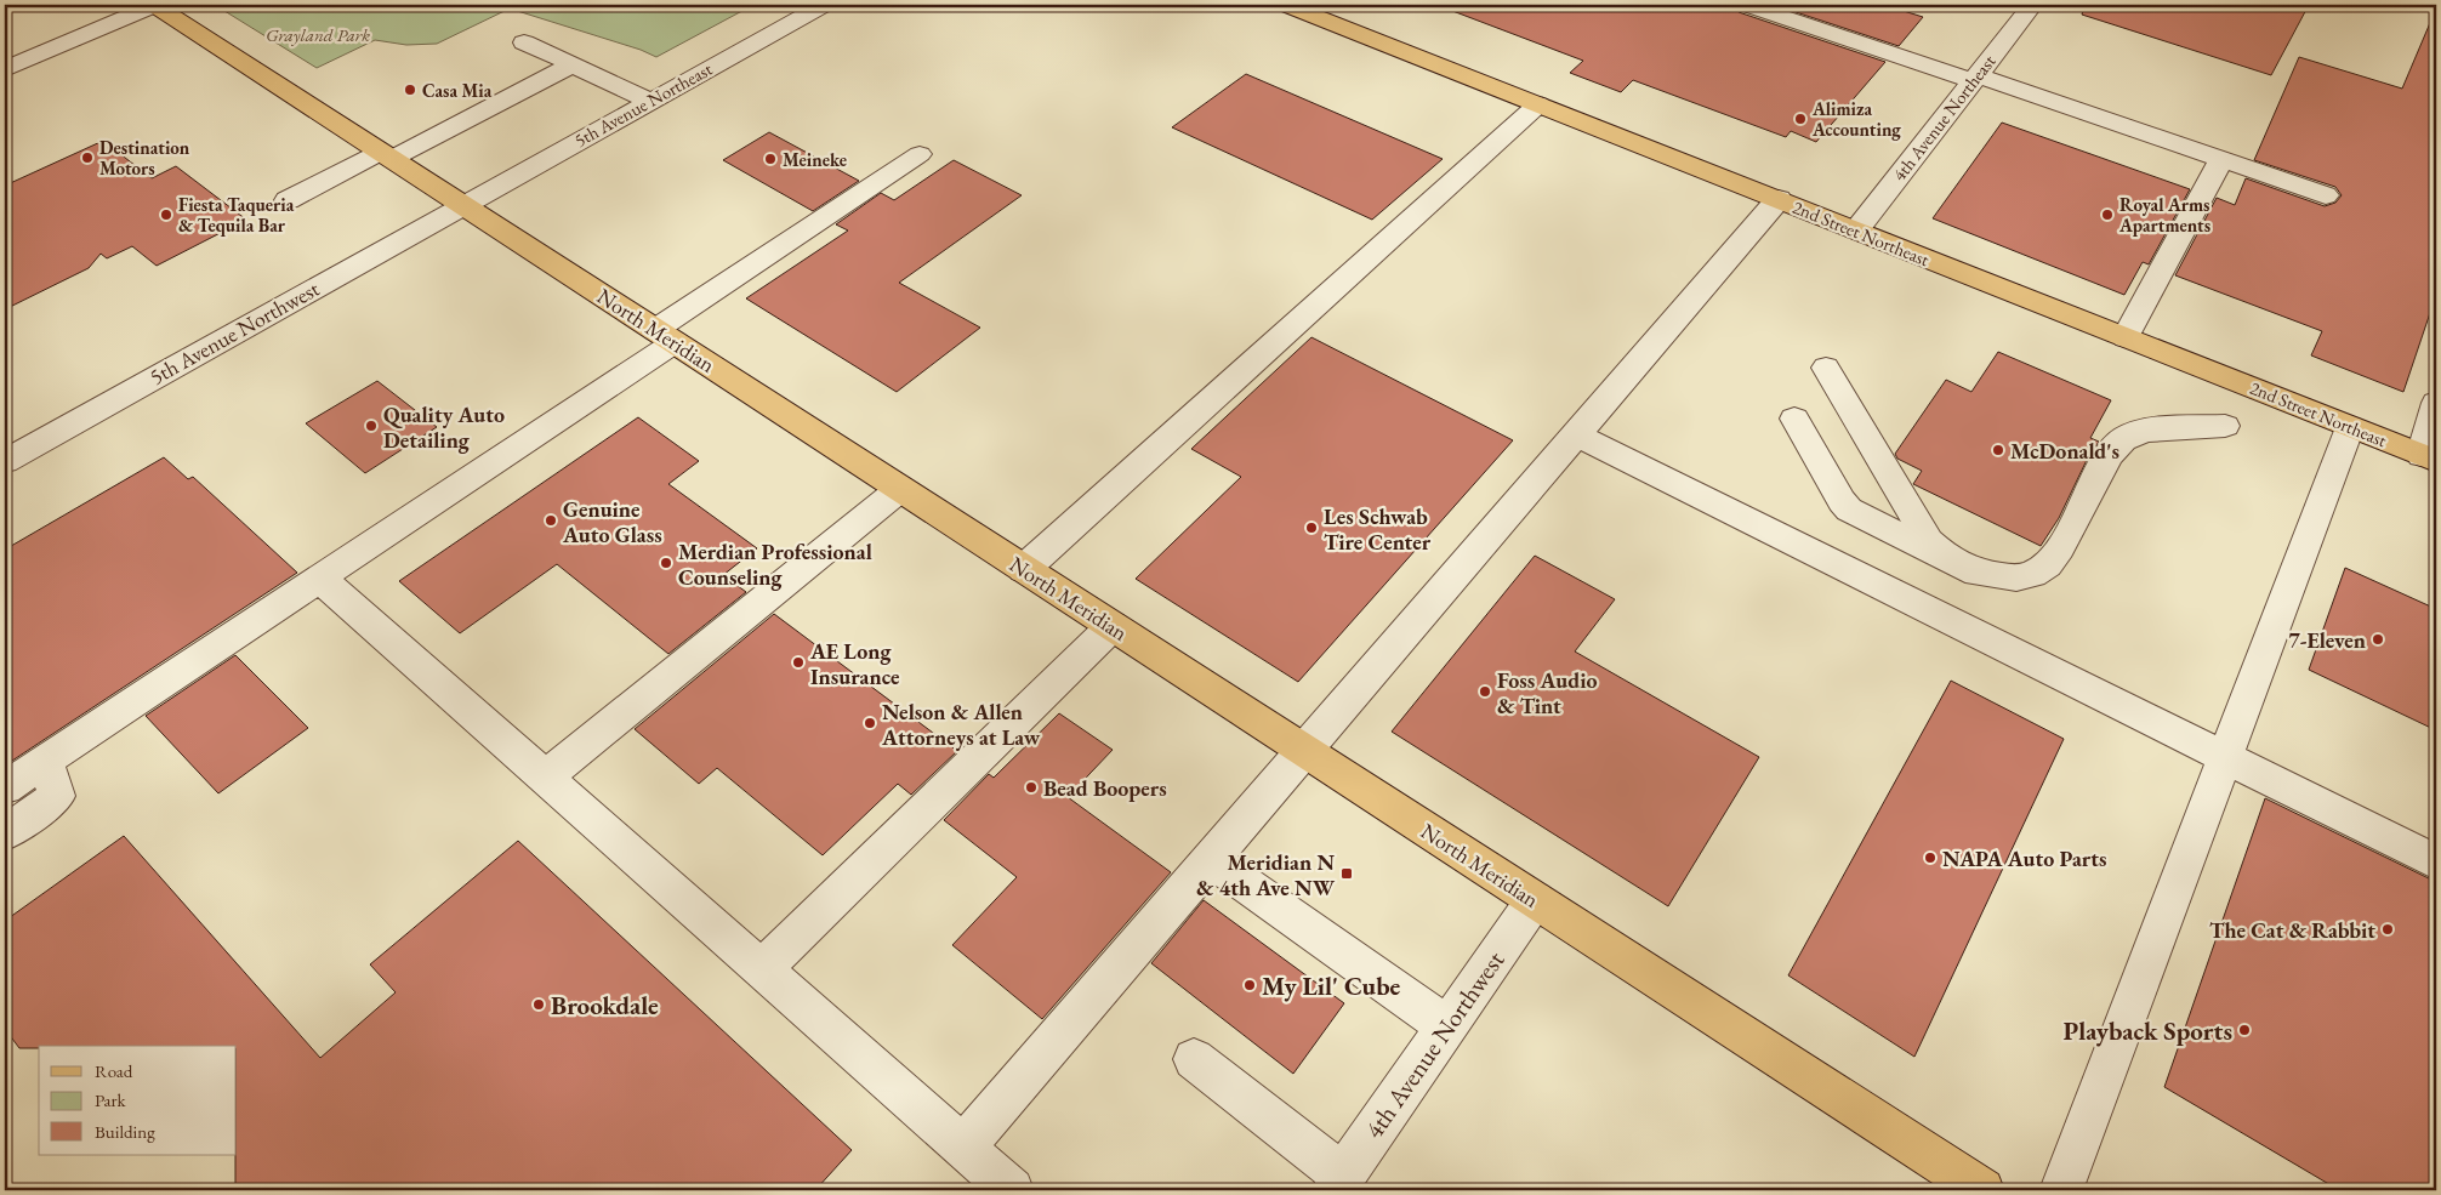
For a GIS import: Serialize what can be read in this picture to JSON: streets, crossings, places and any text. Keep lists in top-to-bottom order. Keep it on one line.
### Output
{"streets":{"main road":["2nd Street Northeast","North Meridian"],"street":["5th Avenue Northeast","4th Avenue Northeast","5th Avenue Northwest","4th Avenue Northwest"]},"crossings":[["5th Avenue Northeast","North Meridian"],["5th Avenue Northeast","5th Avenue Northwest"],["4th Avenue Northeast","2nd Street Northeast"],["North Meridian","5th Avenue Northwest"],["North Meridian","4th Avenue Northwest"]],"parks":["Grayland Park"],"places":{"other":["Casa Mia","Alimiza Accounting","Destination Motors","Meineke","Fiesta Taqueria & Tequila Bar","Royal Arms Apartments","Quality Auto Detailing","McDonald's","Genuine Auto Glass","Les Schwab Tire Center","Merdian Professional Counseling","7-Eleven","AE Long Insurance","Foss Audio & Tint","Nelson & Allen Attorneys at Law","Bead Boopers","NAPA Auto Parts","The Cat & Rabbit","My Lil' Cube","Brookdale","Playback Sports"],"transit":["Meridian N & 4th Ave NW"]},"legend":["Road","Park","Building"]}
